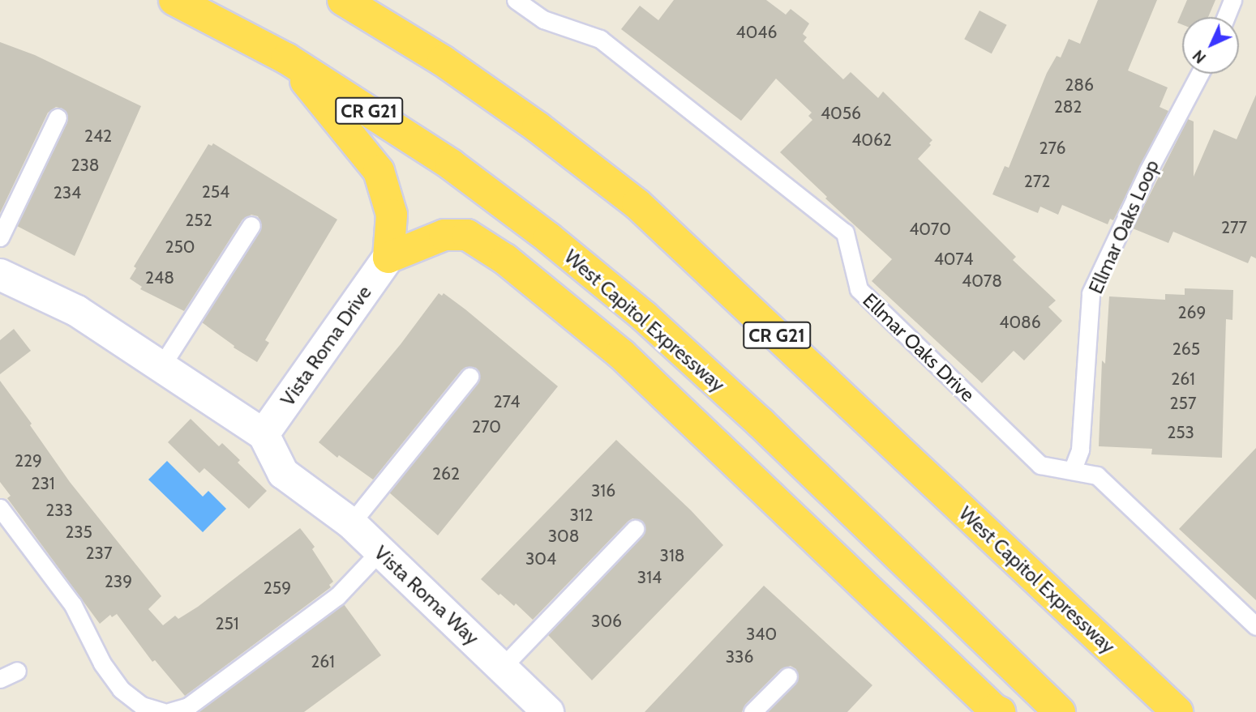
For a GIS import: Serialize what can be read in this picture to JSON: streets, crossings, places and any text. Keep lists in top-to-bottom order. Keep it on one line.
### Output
{"streets":{"highway":["CR G21","West Capitol Expressway"],"street":["Vista Roma Drive","Vista Roma Way"],"lane":["Ellmar Oaks Loop","Ellmar Oaks Drive"]},"crossings":[["Ellmar Oaks Loop","Ellmar Oaks Drive"],["Vista Roma Drive","Vista Roma Way"]],"house_numbers":["4046","286","282","4056","242","4062","276","238","272","254","234","252","277","4070","250","4074","248","4078","269","4086","265","261","274","257","270","253","229","262","231","316","233","312","235","308","237","318","304","314","239","259","306","251","340","336","261"],"north":"bottom left"}
